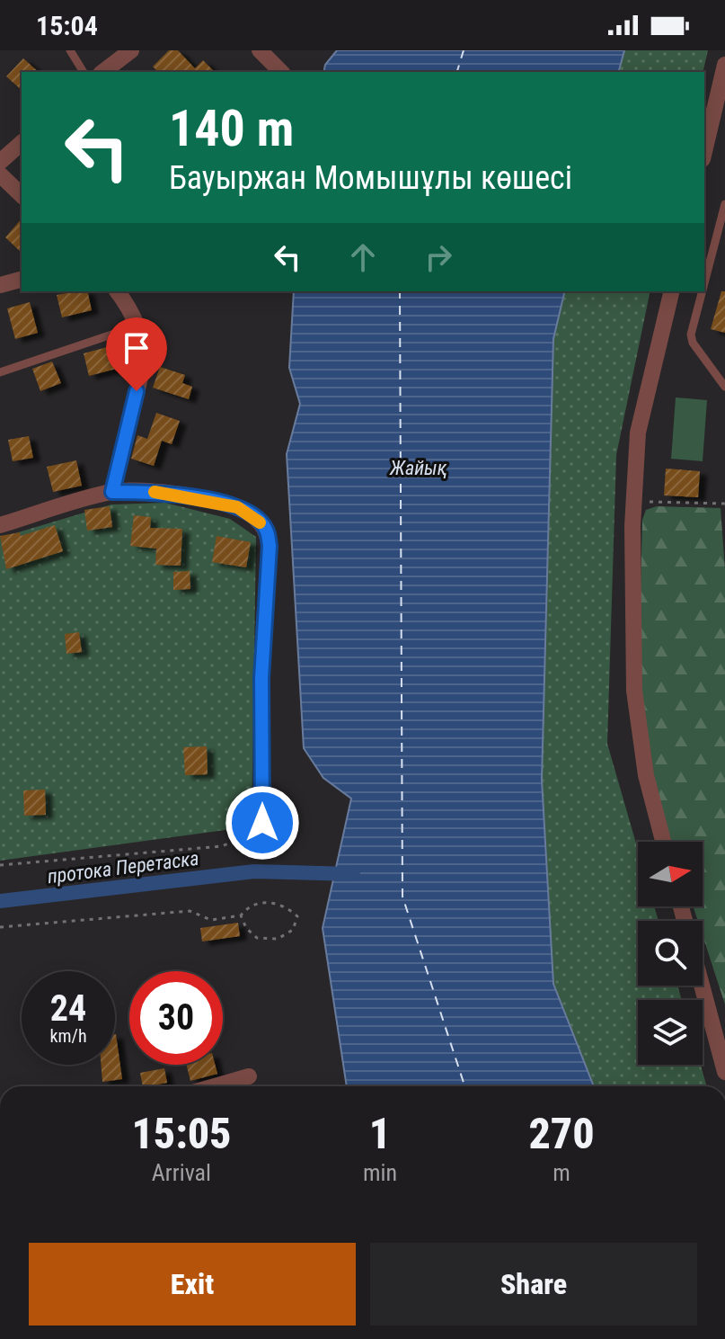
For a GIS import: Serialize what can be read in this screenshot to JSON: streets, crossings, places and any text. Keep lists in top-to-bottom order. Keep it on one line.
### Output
{"water":["Жайық","протока Перетаска"],"north":"right","page":{"status":"15:04","turn":["140 m","Бауыржан Момышұлы көшесі"],"speed":"24 km/h","limit":"30","eta":["15:05","Arrival","1","min","270","m"],"buttons":["Exit","Share"]}}
